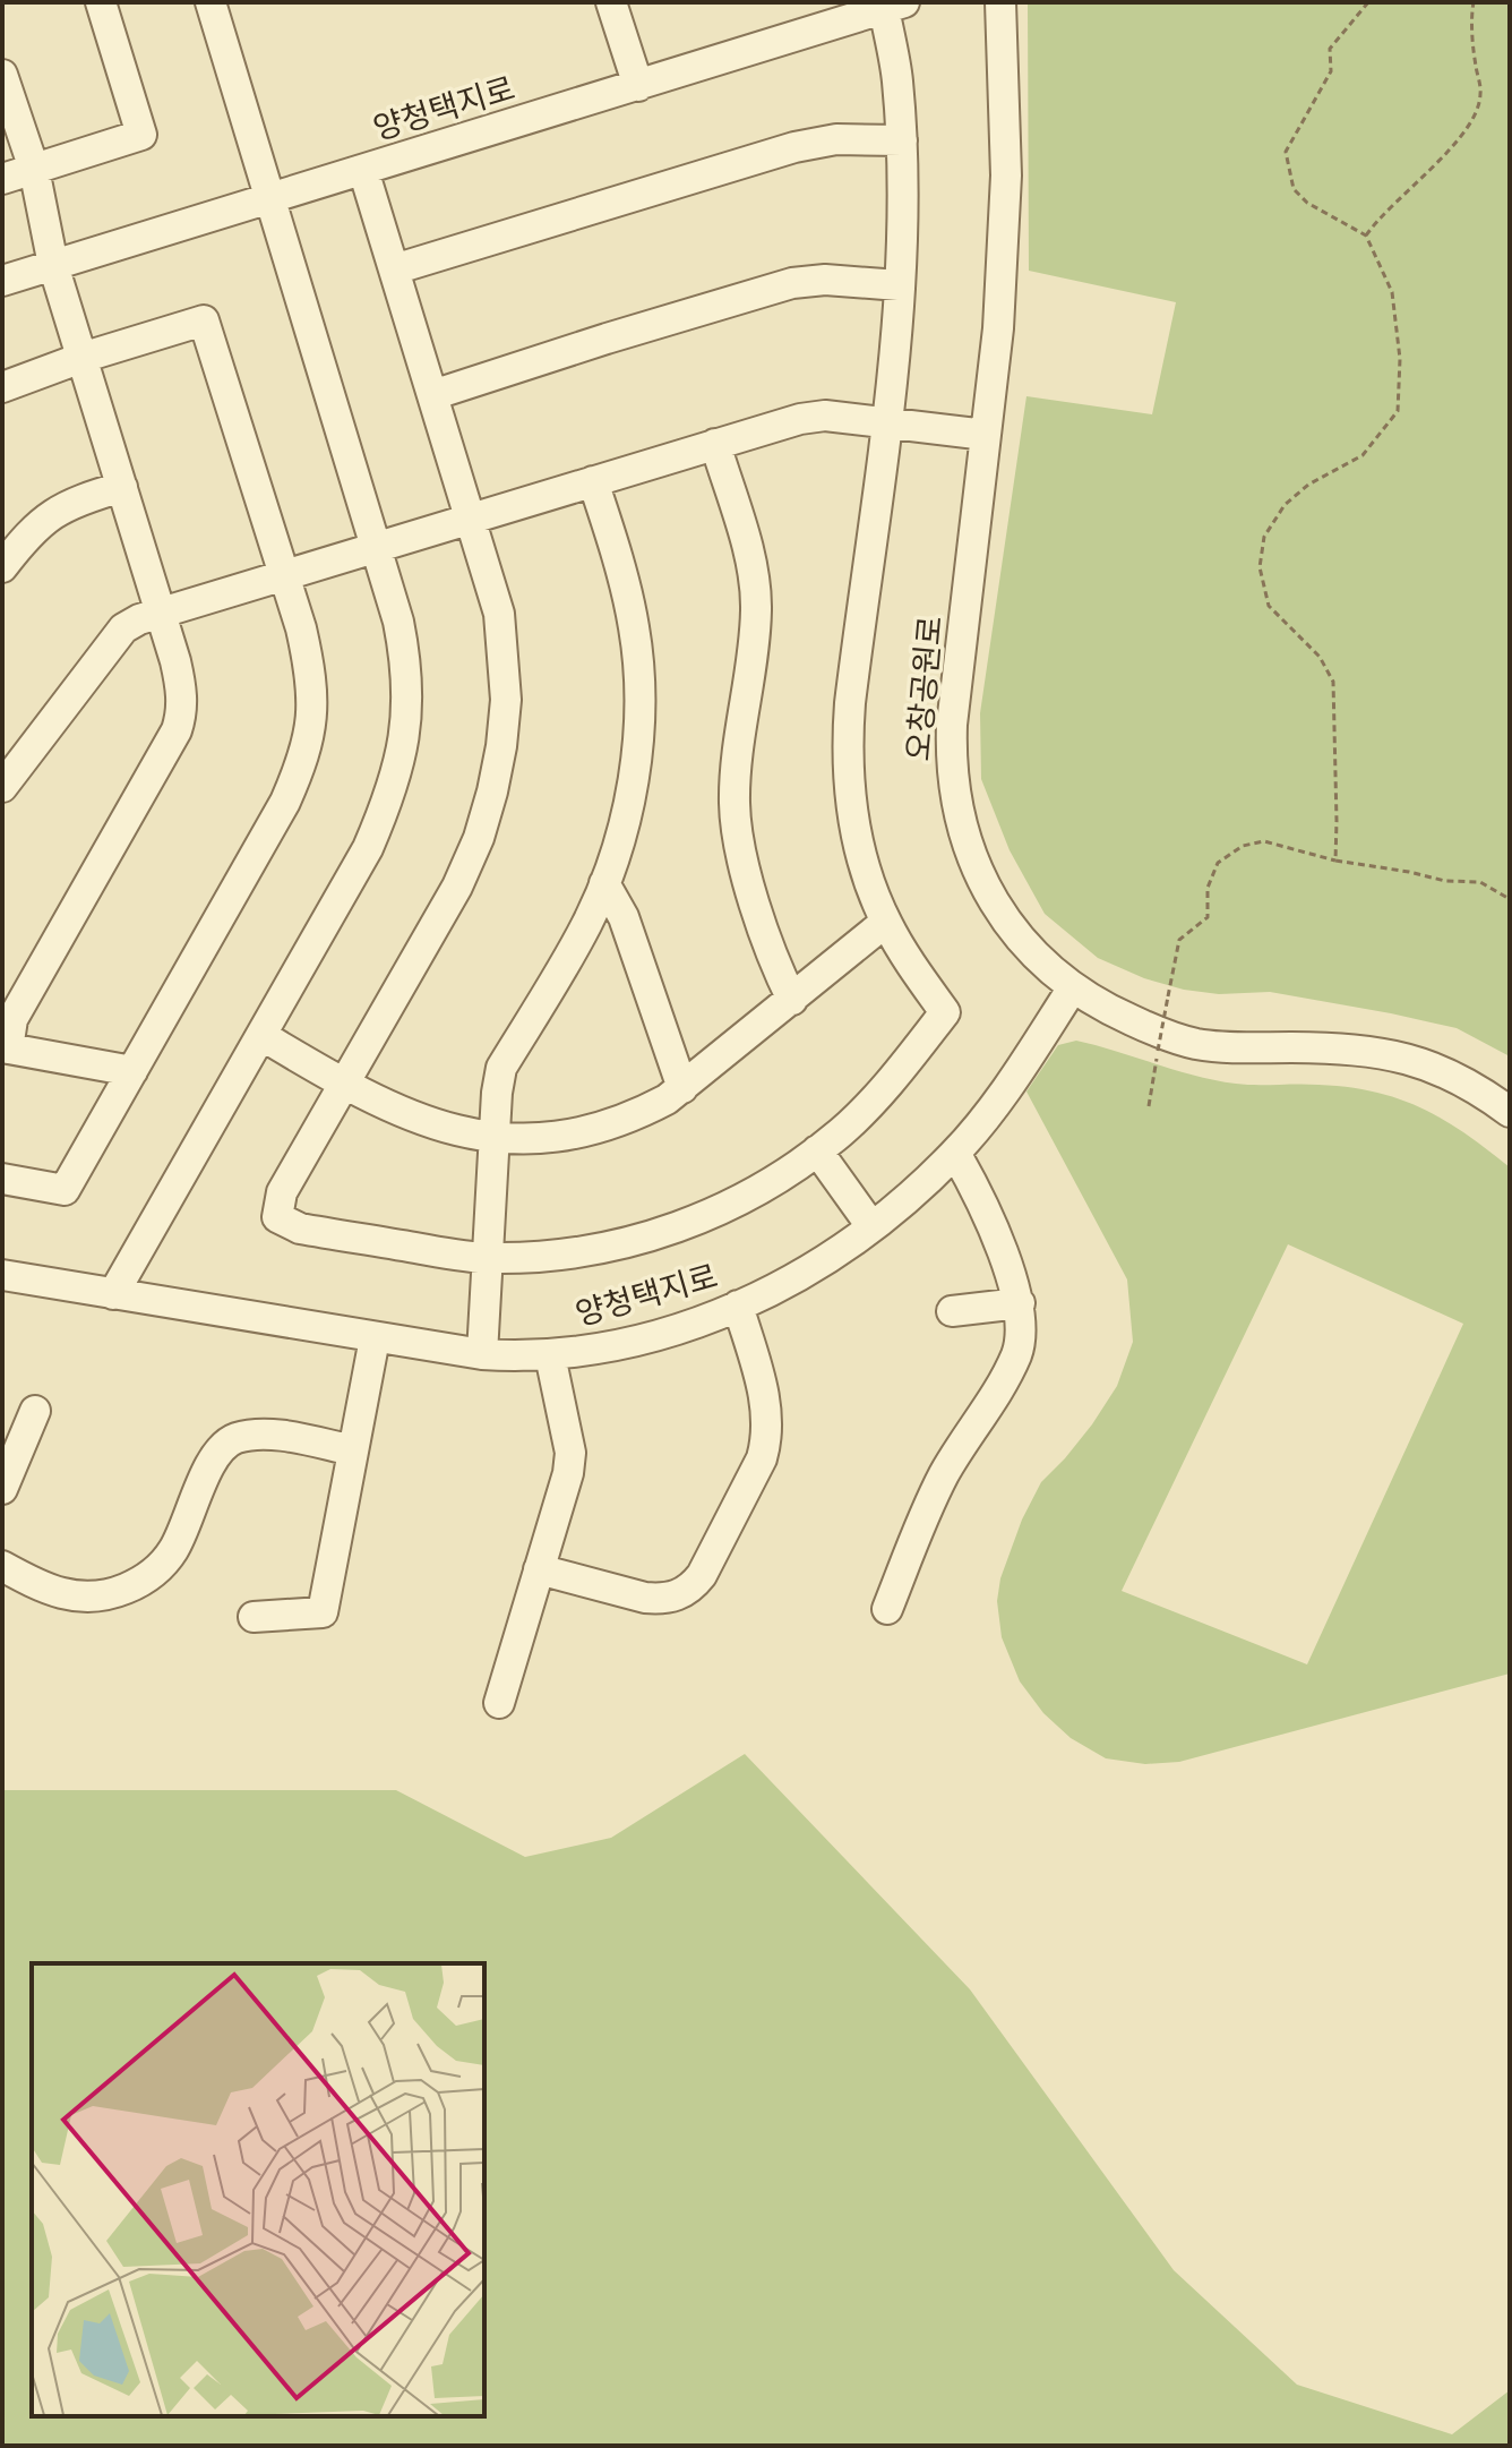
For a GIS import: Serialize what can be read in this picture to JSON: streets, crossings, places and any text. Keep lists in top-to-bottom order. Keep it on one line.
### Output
{"streets":{"street":["양청택지로","오창공원로"]},"crossings":[["양청택지로","오창공원로"]]}
